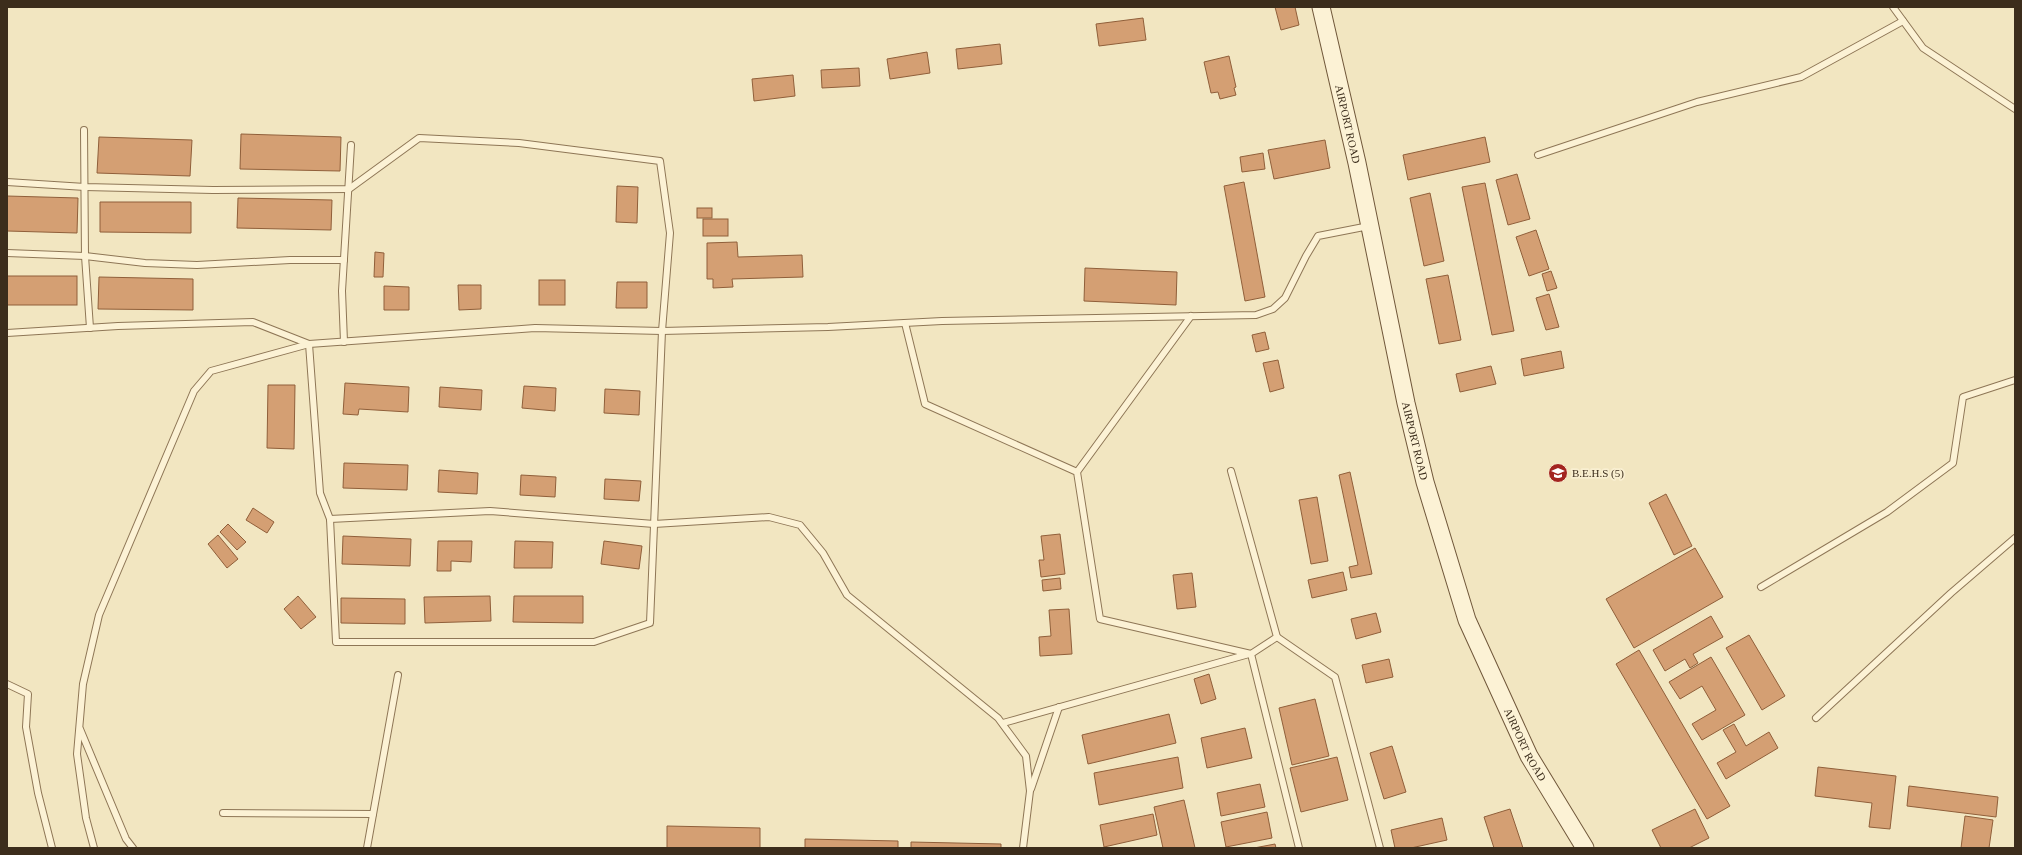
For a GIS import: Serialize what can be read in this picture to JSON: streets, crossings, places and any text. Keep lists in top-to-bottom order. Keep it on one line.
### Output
{"streets":{"main road":["AIRPORT ROAD"]},"places":{"school or university":["B.E.H.S (5)"]}}
